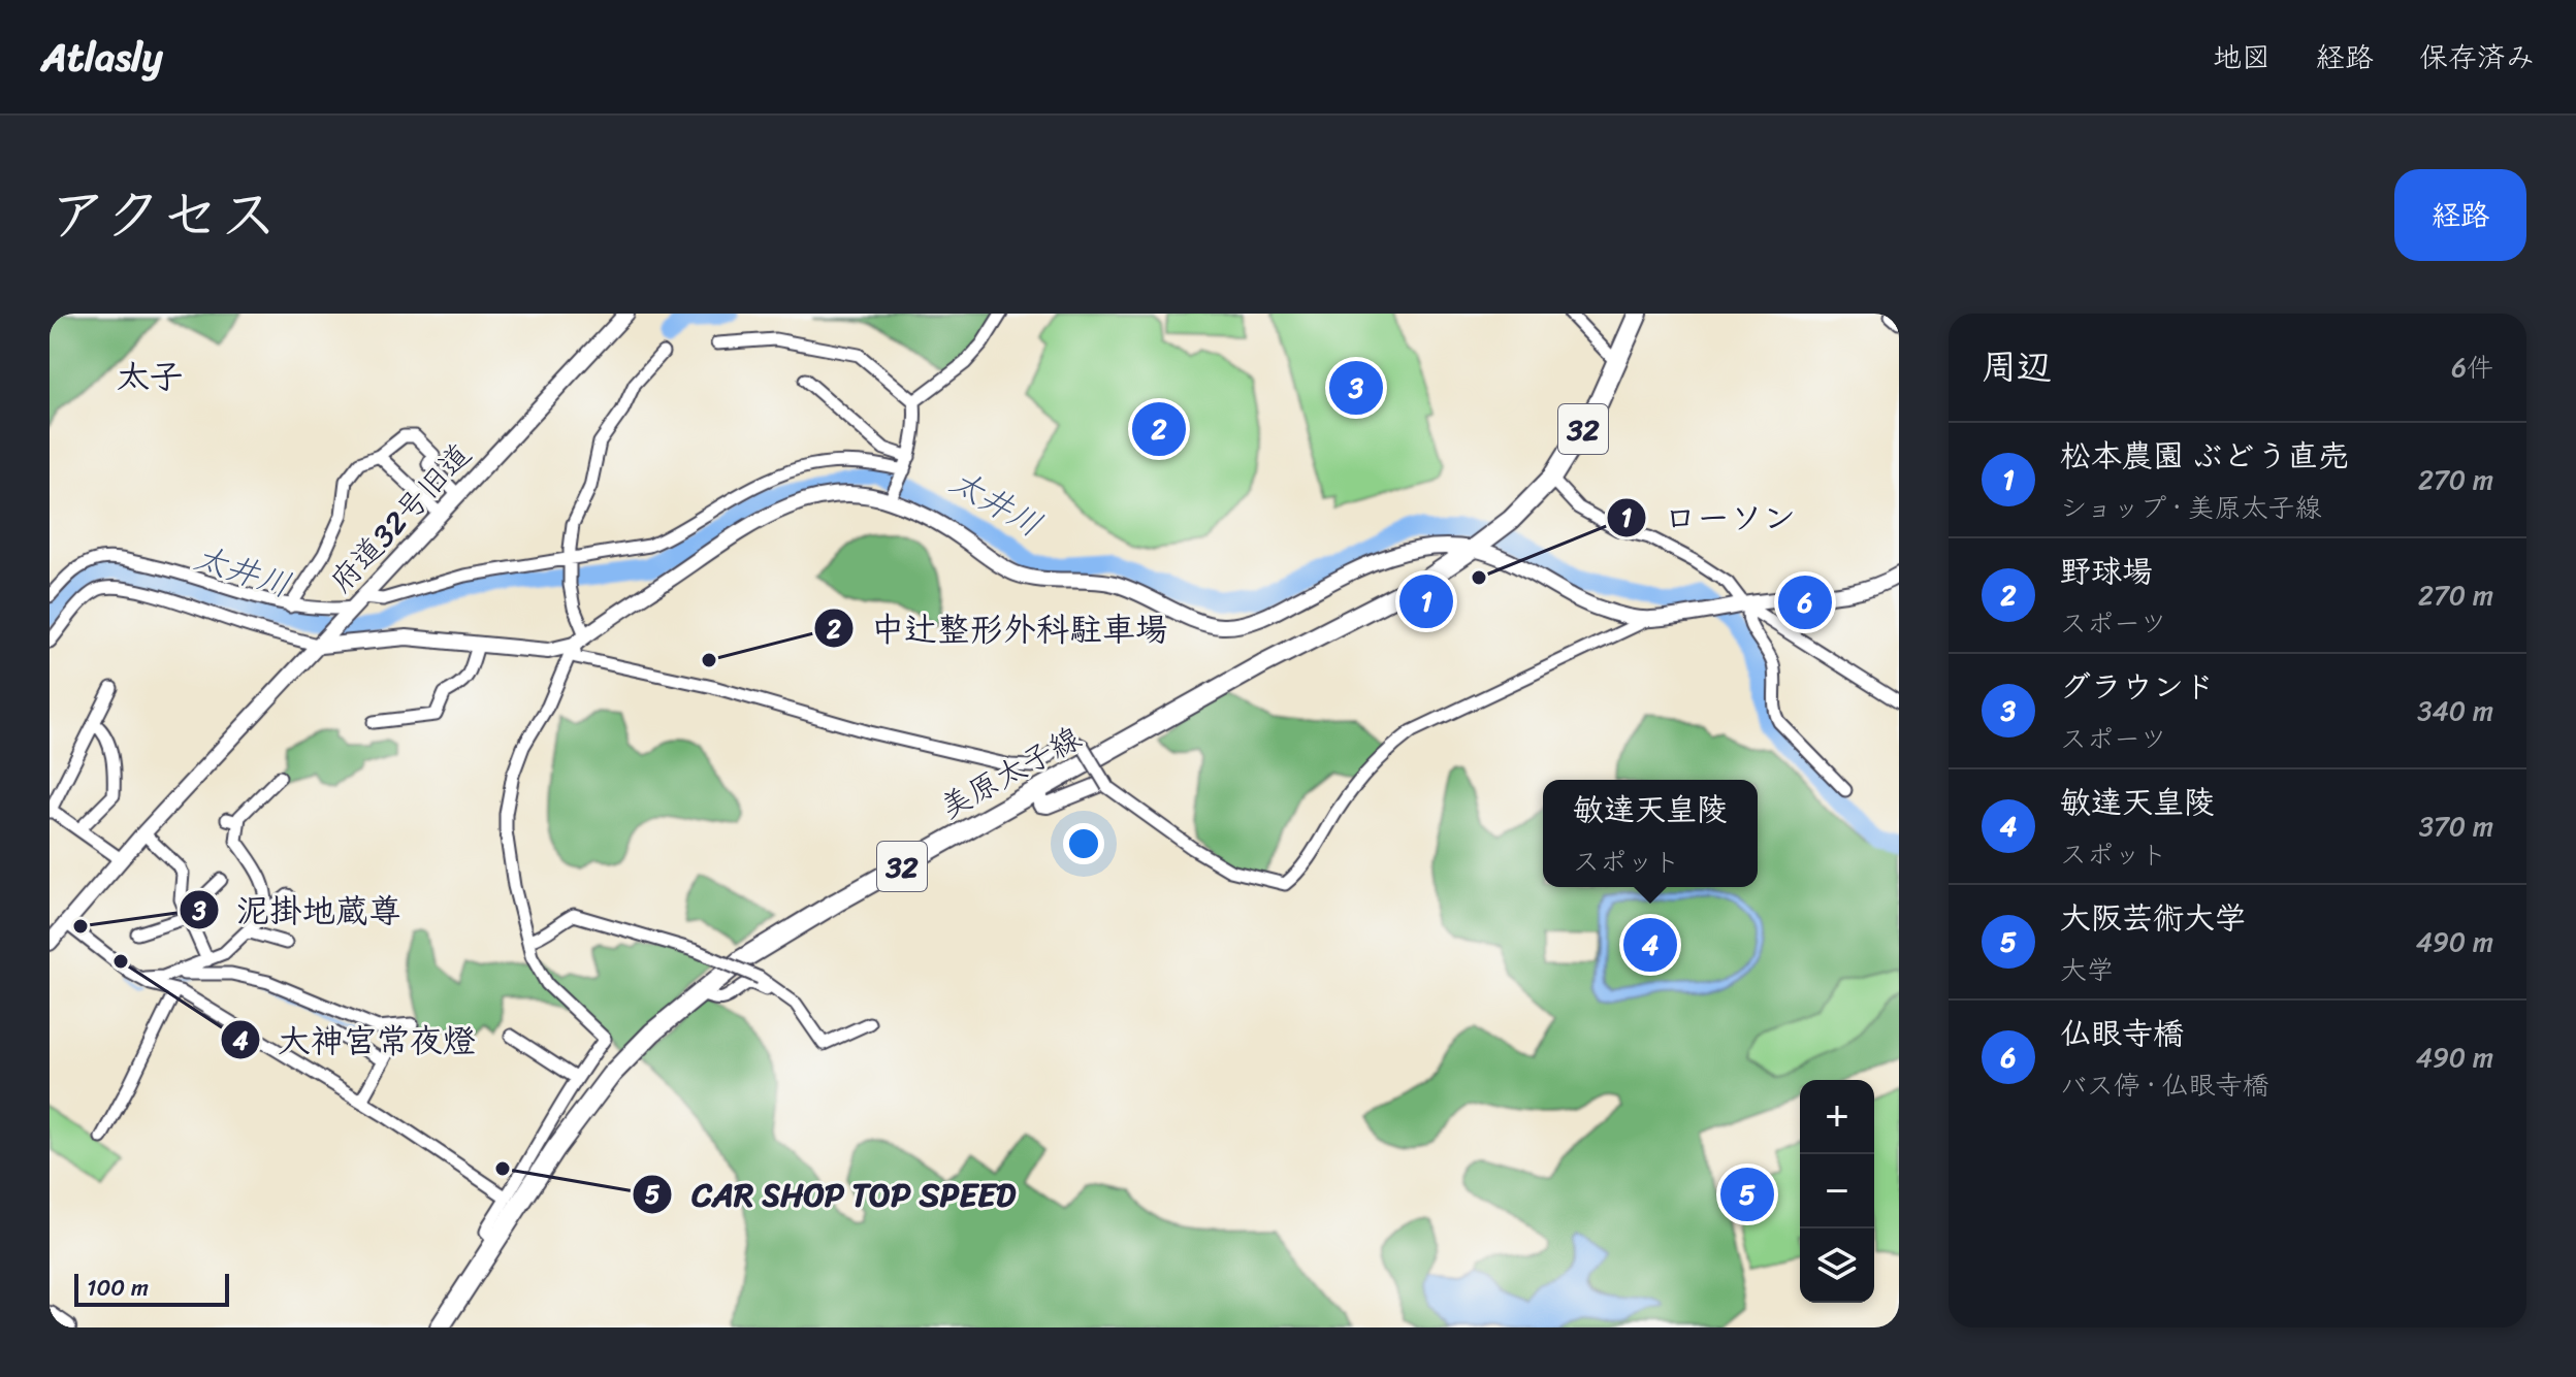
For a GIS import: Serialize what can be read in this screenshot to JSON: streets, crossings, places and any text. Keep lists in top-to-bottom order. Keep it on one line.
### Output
{"streets":{"main road":["32","美原太子線"],"street":["府道32号旧道"]},"districts":["太子"],"water":["太井川"],"places":["ローソン","中辻整形外科駐車場","泥掛地蔵尊","大神宮常夜燈","CAR SHOP TOP SPEED"],"scale_bar":"100 m","page":{"header":"Atlasly","nav":["地図","経路","保存済み"],"title":"アクセス","buttons":"経路","heading":["周辺","6件"],"pins":["3","2","1","6","4","5"],"list":[{"mark":"1","name":"松本農園 ぶどう直売","note":"ショップ · 美原太子線","value":"270 m"},{"mark":"2","name":"野球場","note":"スポーツ","value":"270 m"},{"mark":"3","name":"グラウンド","note":"スポーツ","value":"340 m"},{"mark":"4","name":"敏達天皇陵","note":"スポット","value":"370 m"},{"mark":"5","name":"大阪芸術大学","note":"大学","value":"490 m"},{"mark":"6","name":"仏眼寺橋","note":"バス停 · 仏眼寺橋","value":"490 m"}],"popup":["敏達天皇陵","スポット"],"map_buttons":["+","−"],"scale":"100 m"}}
